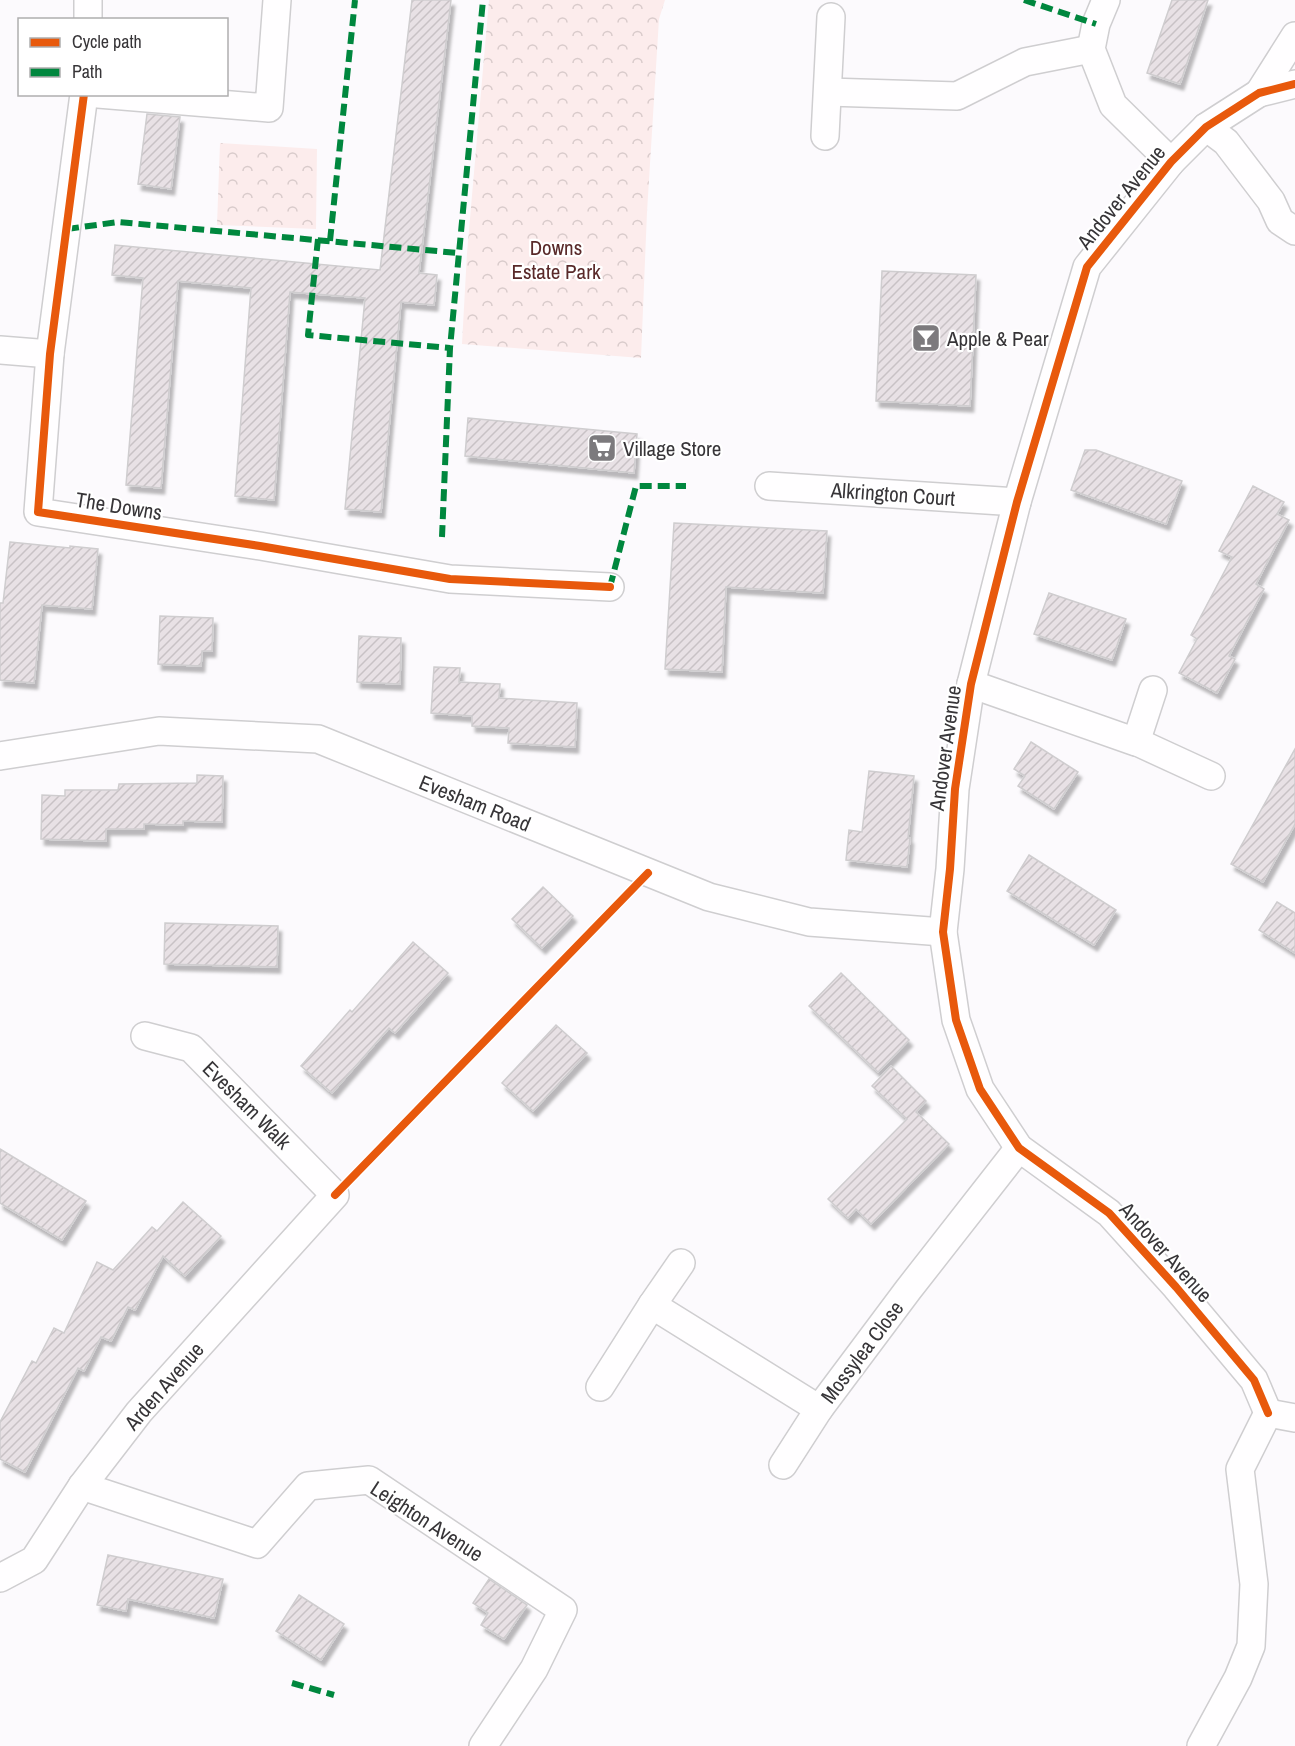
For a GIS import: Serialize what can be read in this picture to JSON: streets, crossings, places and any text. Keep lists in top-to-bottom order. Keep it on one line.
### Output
{"streets":{"street":["Andover Avenue","Alkrington Court","The Downs","Evesham Road","Evesham Walk","Mossylea Close","Arden Avenue","Leighton Avenue"]},"crossings":[["Andover Avenue","Alkrington Court"],["Andover Avenue","Evesham Road"],["Andover Avenue","Mossylea Close"],["Evesham Walk","Arden Avenue"],["Arden Avenue","Leighton Avenue"]],"parks":["Downs Estate Park"],"places":{"bar":["Apple & Pear"],"supermarket":["Village Store"]},"legend":["Cycle path","Path"]}
